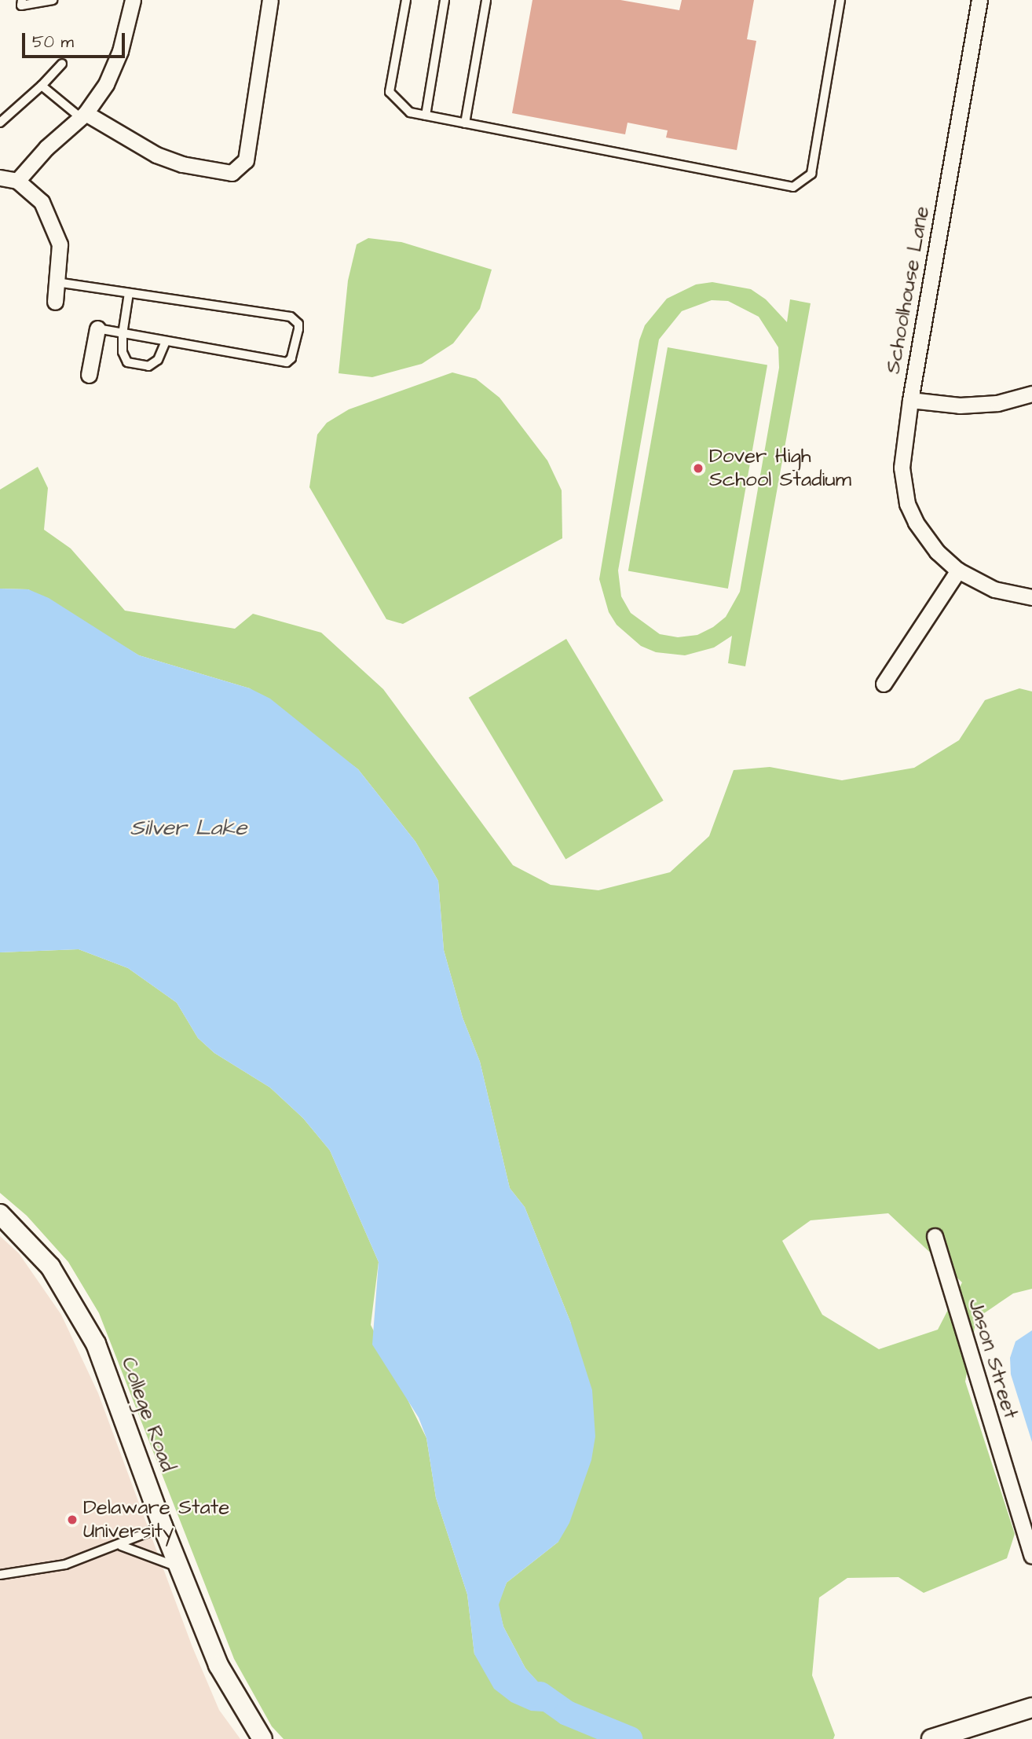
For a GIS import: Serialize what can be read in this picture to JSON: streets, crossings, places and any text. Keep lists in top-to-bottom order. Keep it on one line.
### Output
{"streets":{"street":["Schoolhouse Lane","Jason Street","College Road"]},"water":["Silver Lake"],"places":["Dover High School Stadium","Delaware State University"],"scale_bar":"50 m"}
